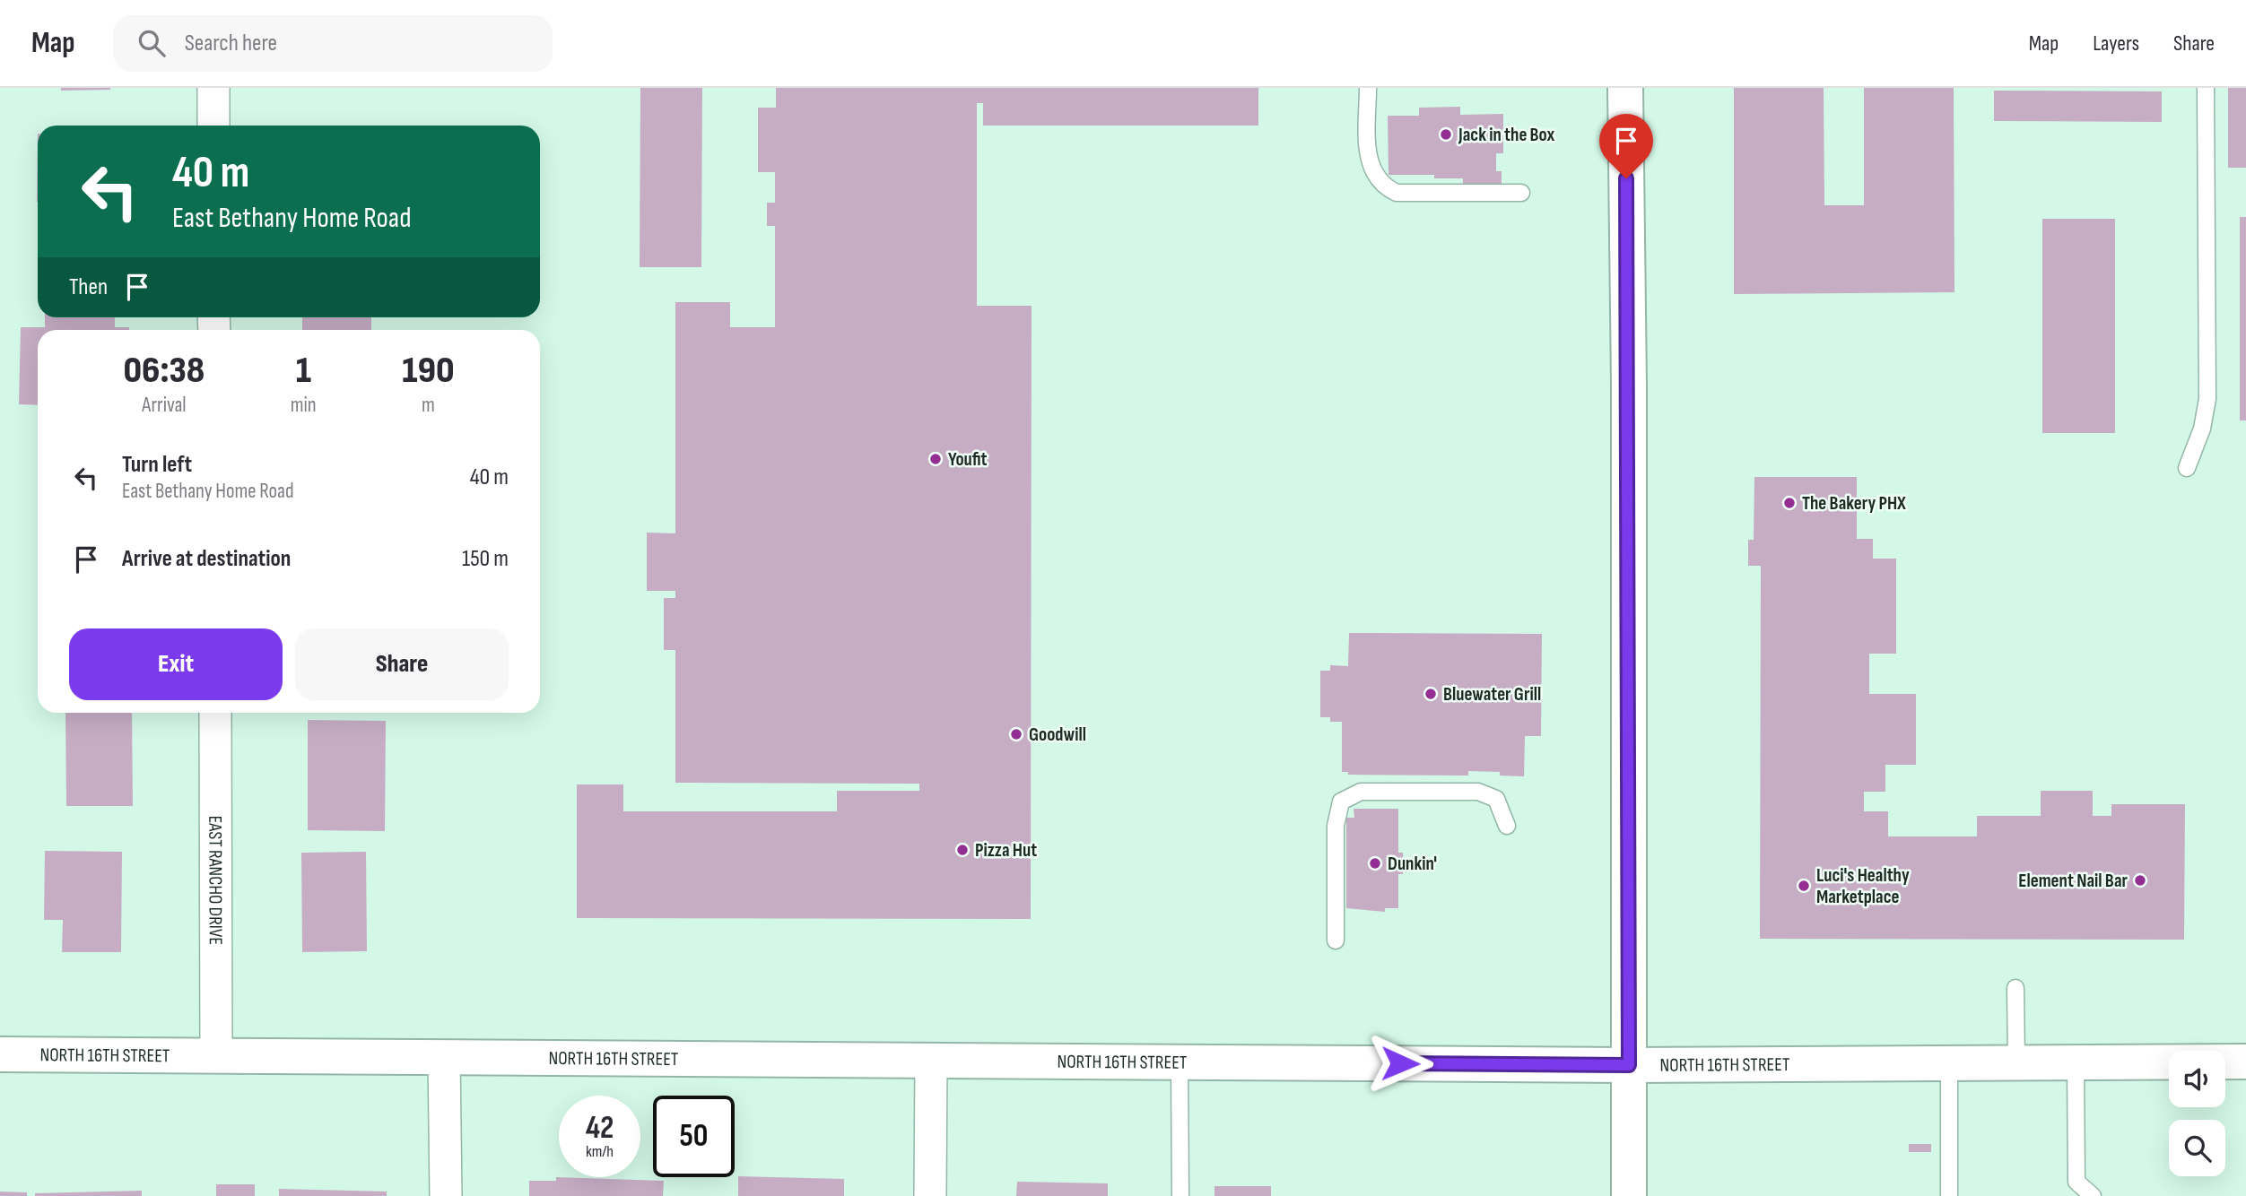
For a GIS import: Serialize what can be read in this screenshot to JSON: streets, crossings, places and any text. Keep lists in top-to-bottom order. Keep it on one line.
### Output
{"streets":{"main road":["NORTH 16TH STREET"],"street":["EAST RANCHO DRIVE"]},"crossings":[["EAST RANCHO DRIVE","NORTH 16TH STREET"]],"places":["Jack in the Box","Youfit","The Bakery PHX","Bluewater Grill","Goodwill","Pizza Hut","Dunkin'","Element Nail Bar","Luci's Healthy Marketplace"],"page":{"header":"Map","search":"Search here","nav":["Map","Layers","Share"],"turn":["40 m","East Bethany Home Road"],"then":"Then","eta":["06:38","Arrival","1","min","190","m"],"list":[{"name":"Turn left","note":"East Bethany Home Road","value":"40 m"},{"name":"Arrive at destination","value":"150 m"}],"buttons":["Exit","Share"],"speed":"42 km/h","limit":"50"}}
